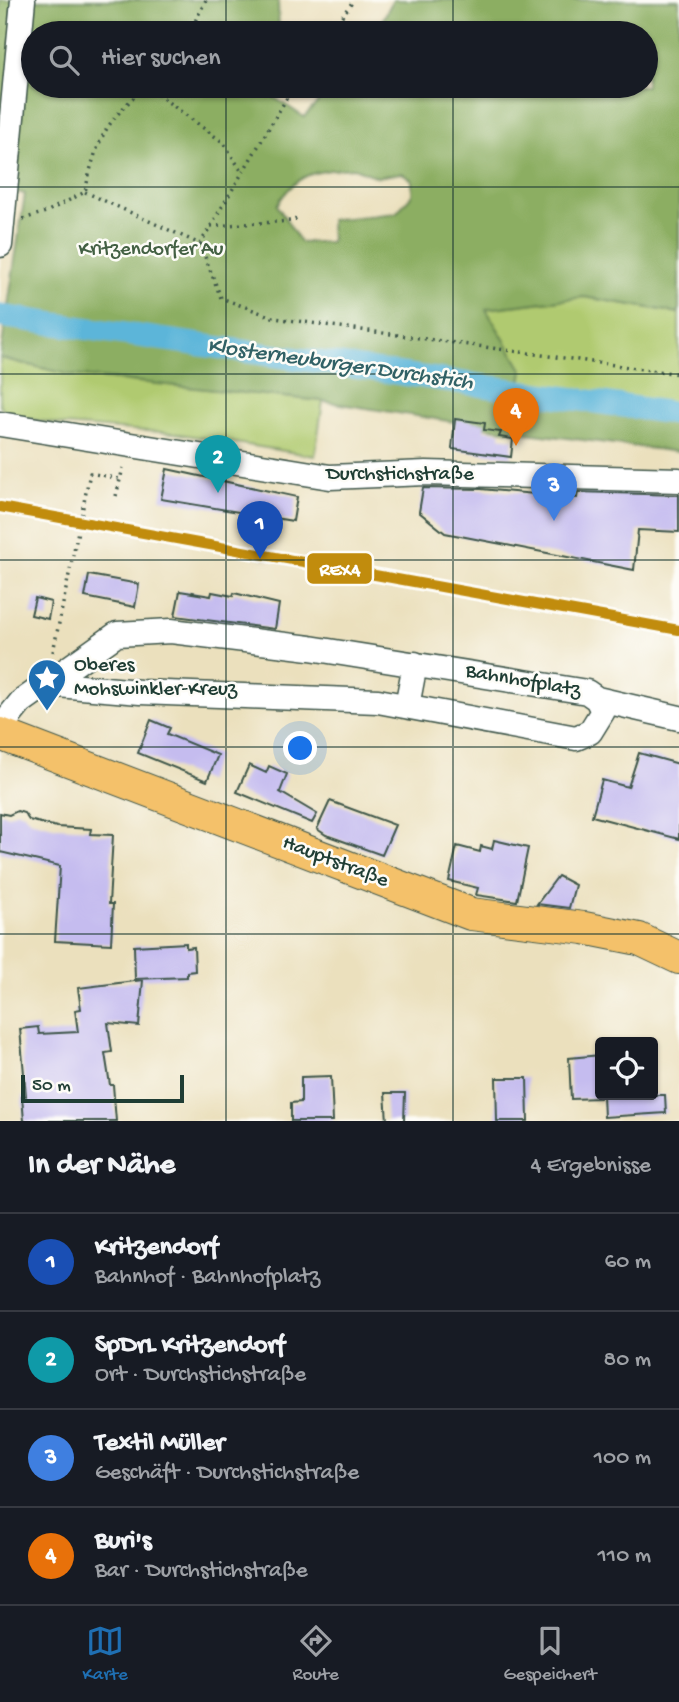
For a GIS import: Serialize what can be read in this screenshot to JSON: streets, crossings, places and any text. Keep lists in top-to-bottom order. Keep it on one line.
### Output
{"streets":{"main road":["Hauptstraße"],"street":["Durchstichstraße","Bahnhofplatz"]},"water":["Klosterneuburger Durchstich"],"parks":["Kritzendorfer Au"],"places":{"place":["Oberes Mohswinkler-Kreuz"]},"lines":["transit line REX4"],"scale_bar":"50 m","page":{"search":"Hier suchen","pins":["4","2","3","1"],"scale":"50 m","heading":["In der Nähe","4 Ergebnisse"],"list":[{"mark":"1","name":"Kritzendorf","note":"Bahnhof · Bahnhofplatz","value":"60 m"},{"mark":"2","name":"SpDrL Kritzendorf","note":"Ort · Durchstichstraße","value":"80 m"},{"mark":"3","name":"Textil Müller","note":"Geschäft · Durchstichstraße","value":"100 m"},{"mark":"4","name":"Buri's","note":"Bar · Durchstichstraße","value":"110 m"}],"nav":["Karte","Route","Gespeichert"]}}
